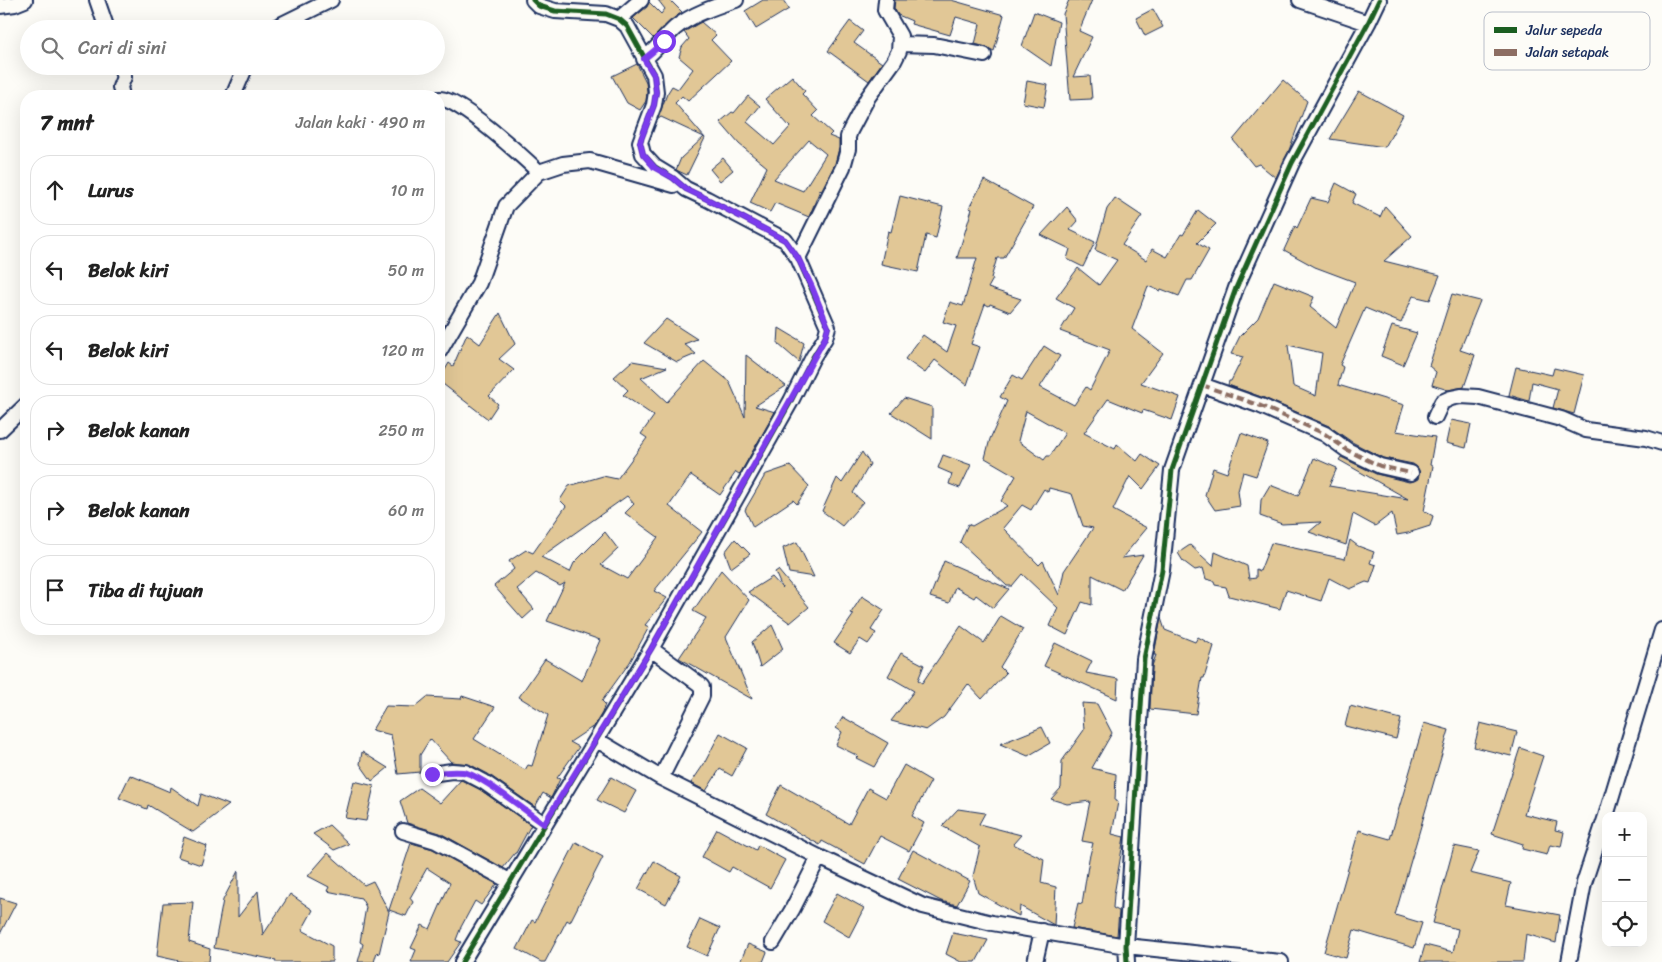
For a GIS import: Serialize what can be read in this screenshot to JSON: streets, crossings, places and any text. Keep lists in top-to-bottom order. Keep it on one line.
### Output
{"legend":["Jalur sepeda","Jalan setapak"],"page":{"search":"Cari di sini","heading":["7 mnt","Jalan kaki · 490 m"],"list":[["Lurus","10 m"],["Belok kiri","50 m"],["Belok kiri","120 m"],["Belok kanan","250 m"],["Belok kanan","60 m"],"Tiba di tujuan"],"map_buttons":["+","−"]}}
